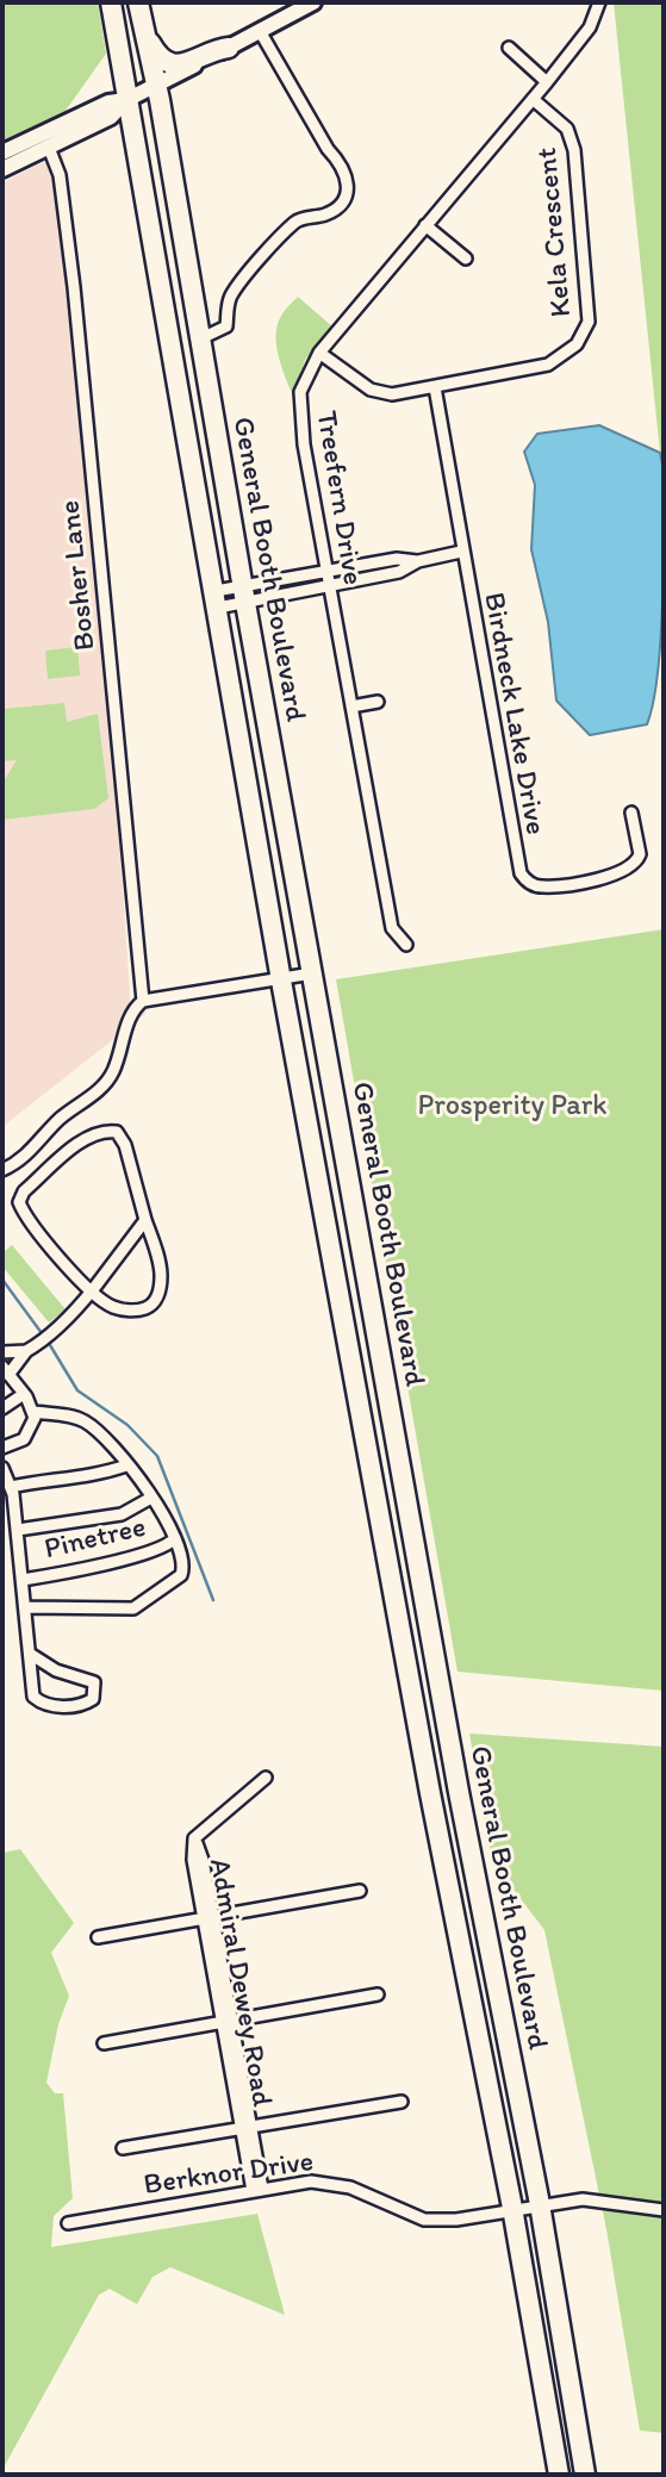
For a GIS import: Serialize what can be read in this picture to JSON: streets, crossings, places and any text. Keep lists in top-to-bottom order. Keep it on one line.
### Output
{"streets":{"highway":["General Booth Boulevard"],"street":["Kela Crescent","Treefern Drive","Bosher Lane","Birdneck Lake Drive","Pinetree","Admiral Dewey Road","Berknor Drive"]},"crossings":[["Kela Crescent","Treefern Drive"],["Kela Crescent","Birdneck Lake Drive"],["General Booth Boulevard","Berknor Drive"],["Admiral Dewey Road","Berknor Drive"]],"parks":["Prosperity Park"]}
